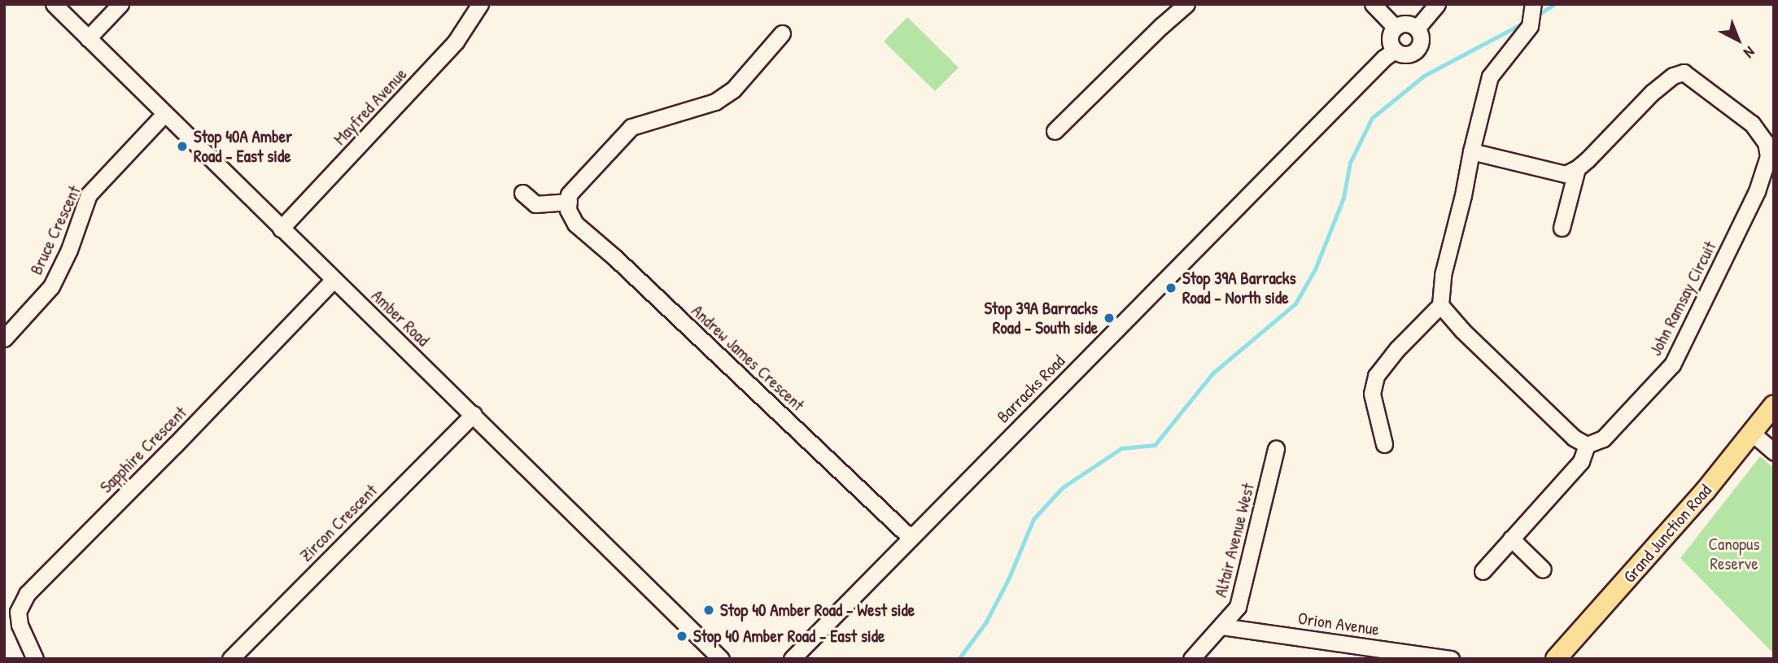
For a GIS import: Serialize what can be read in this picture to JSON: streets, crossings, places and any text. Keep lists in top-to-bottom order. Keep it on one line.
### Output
{"streets":{"main road":["Grand Junction Road"],"street":["Mayfred Avenue","Bruce Crescent","John Ramsay Circuit","Amber Road","Andrew James Crescent","Barracks Road","Sapphire Crescent","Zircon Crescent","Altair Avenue West","Orion Avenue"]},"crossings":[["Mayfred Avenue","Amber Road"],["Bruce Crescent","Amber Road"],["Amber Road","Sapphire Crescent"],["Amber Road","Zircon Crescent"],["Andrew James Crescent","Barracks Road"],["Altair Avenue West","Orion Avenue"]],"parks":["Canopus Reserve"],"places":["Stop 40A Amber Road - East side","Stop 39A Barracks Road - North side","Stop 39A Barracks Road - South side","Stop 40 Amber Road - West side","Stop 40 Amber Road - East side"],"north":"bottom right"}
